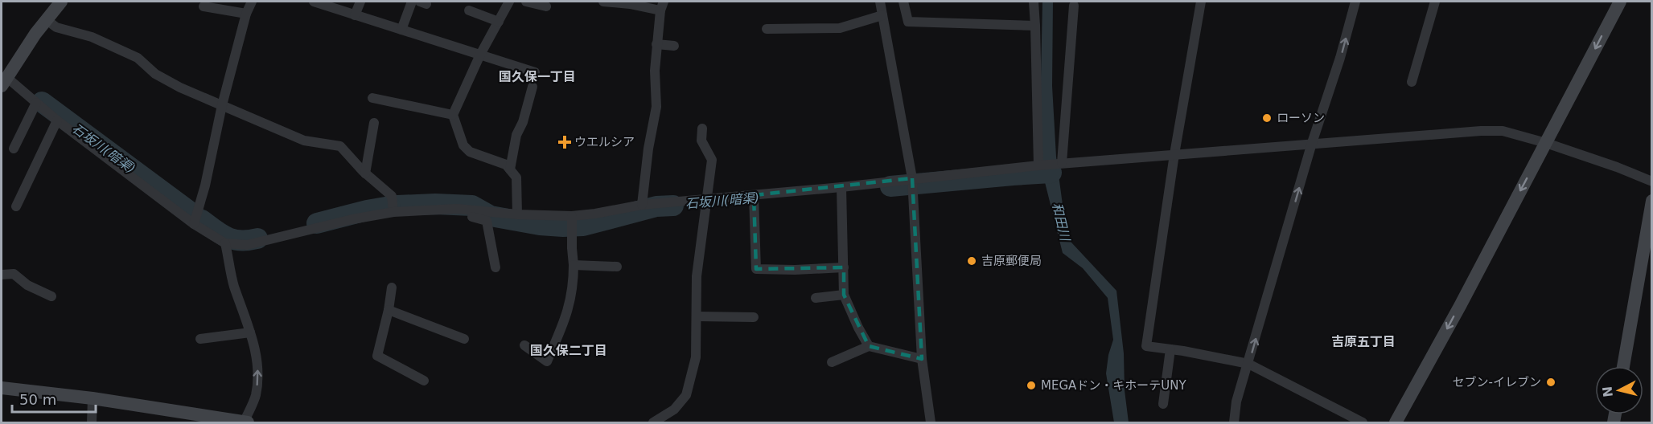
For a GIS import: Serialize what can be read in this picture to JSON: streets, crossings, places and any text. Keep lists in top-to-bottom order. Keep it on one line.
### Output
{"districts":["国久保一丁目","吉原五丁目","国久保二丁目"],"water":["石坂川(暗渠)","和田川"],"places":{"other":["ローソン","吉原郵便局","セブン-イレブン","MEGAドン・キホーテUNY"],"health":["ウエルシア"]},"scale_bar":"50 m","north":"left"}
